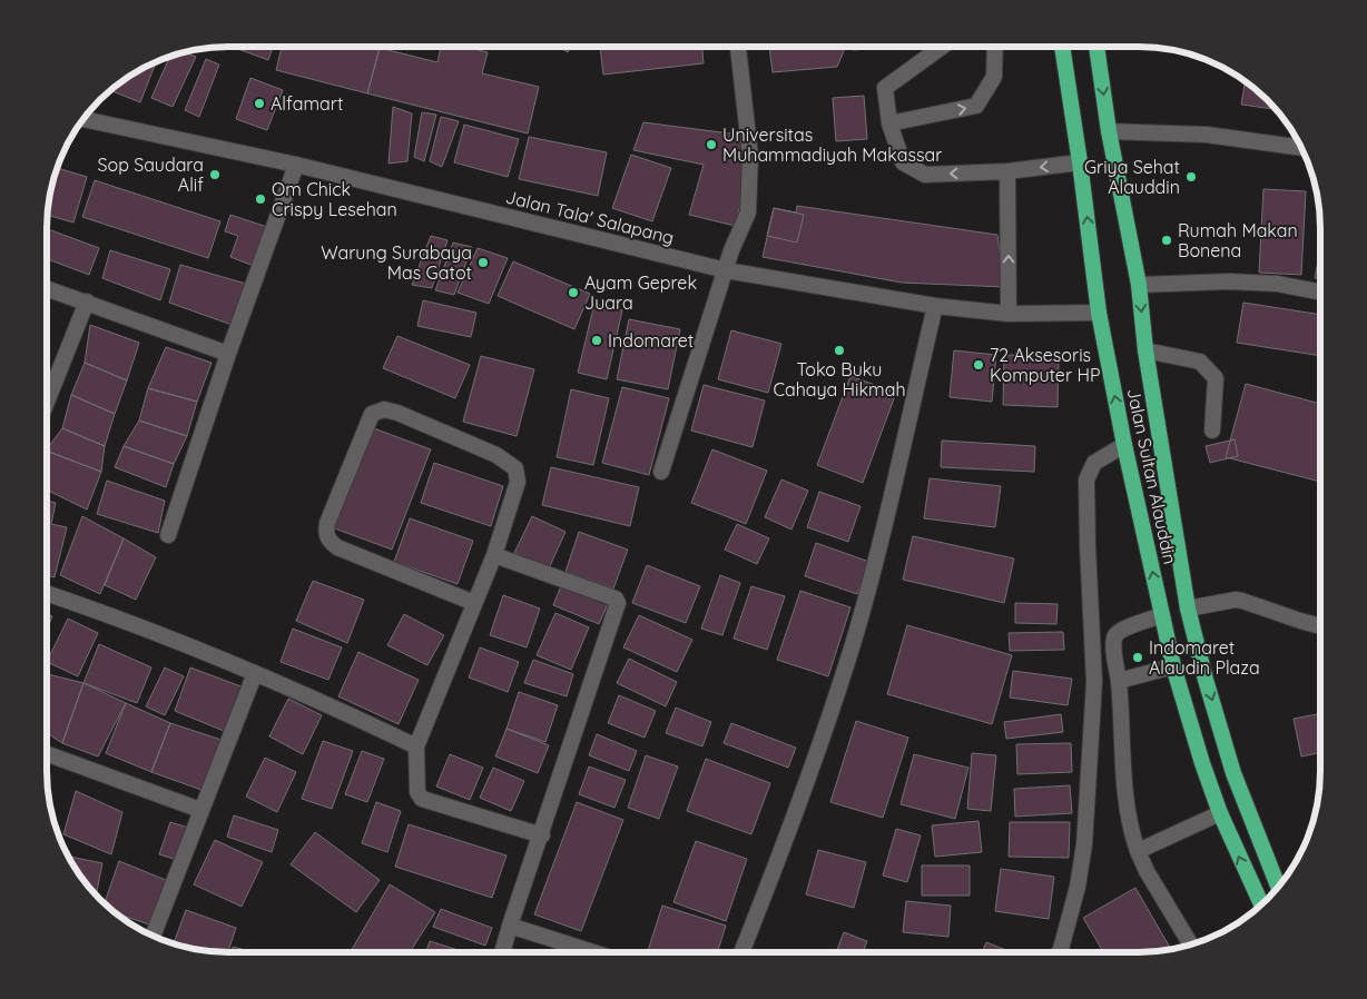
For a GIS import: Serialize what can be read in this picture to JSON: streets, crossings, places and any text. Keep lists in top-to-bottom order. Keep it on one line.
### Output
{"streets":{"highway":["Jalan Sultan Alauddin"],"street":["Jalan Tala' Salapang"]},"crossings":[["Jalan Tala' Salapang","Jalan Sultan Alauddin"]],"places":["Alfamart","Universitas Muhammadiyah Makassar","Sop Saudara Alif","Griya Sehat Alauddin","Om Chick Crispy Lesehan","Rumah Makan Bonena","Warung Surabaya Mas Gatot","Ayam Geprek Juara","Indomaret","Toko Buku Cahaya Hikmah","72 Aksesoris Komputer HP","Indomaret Alaudin Plaza"]}
